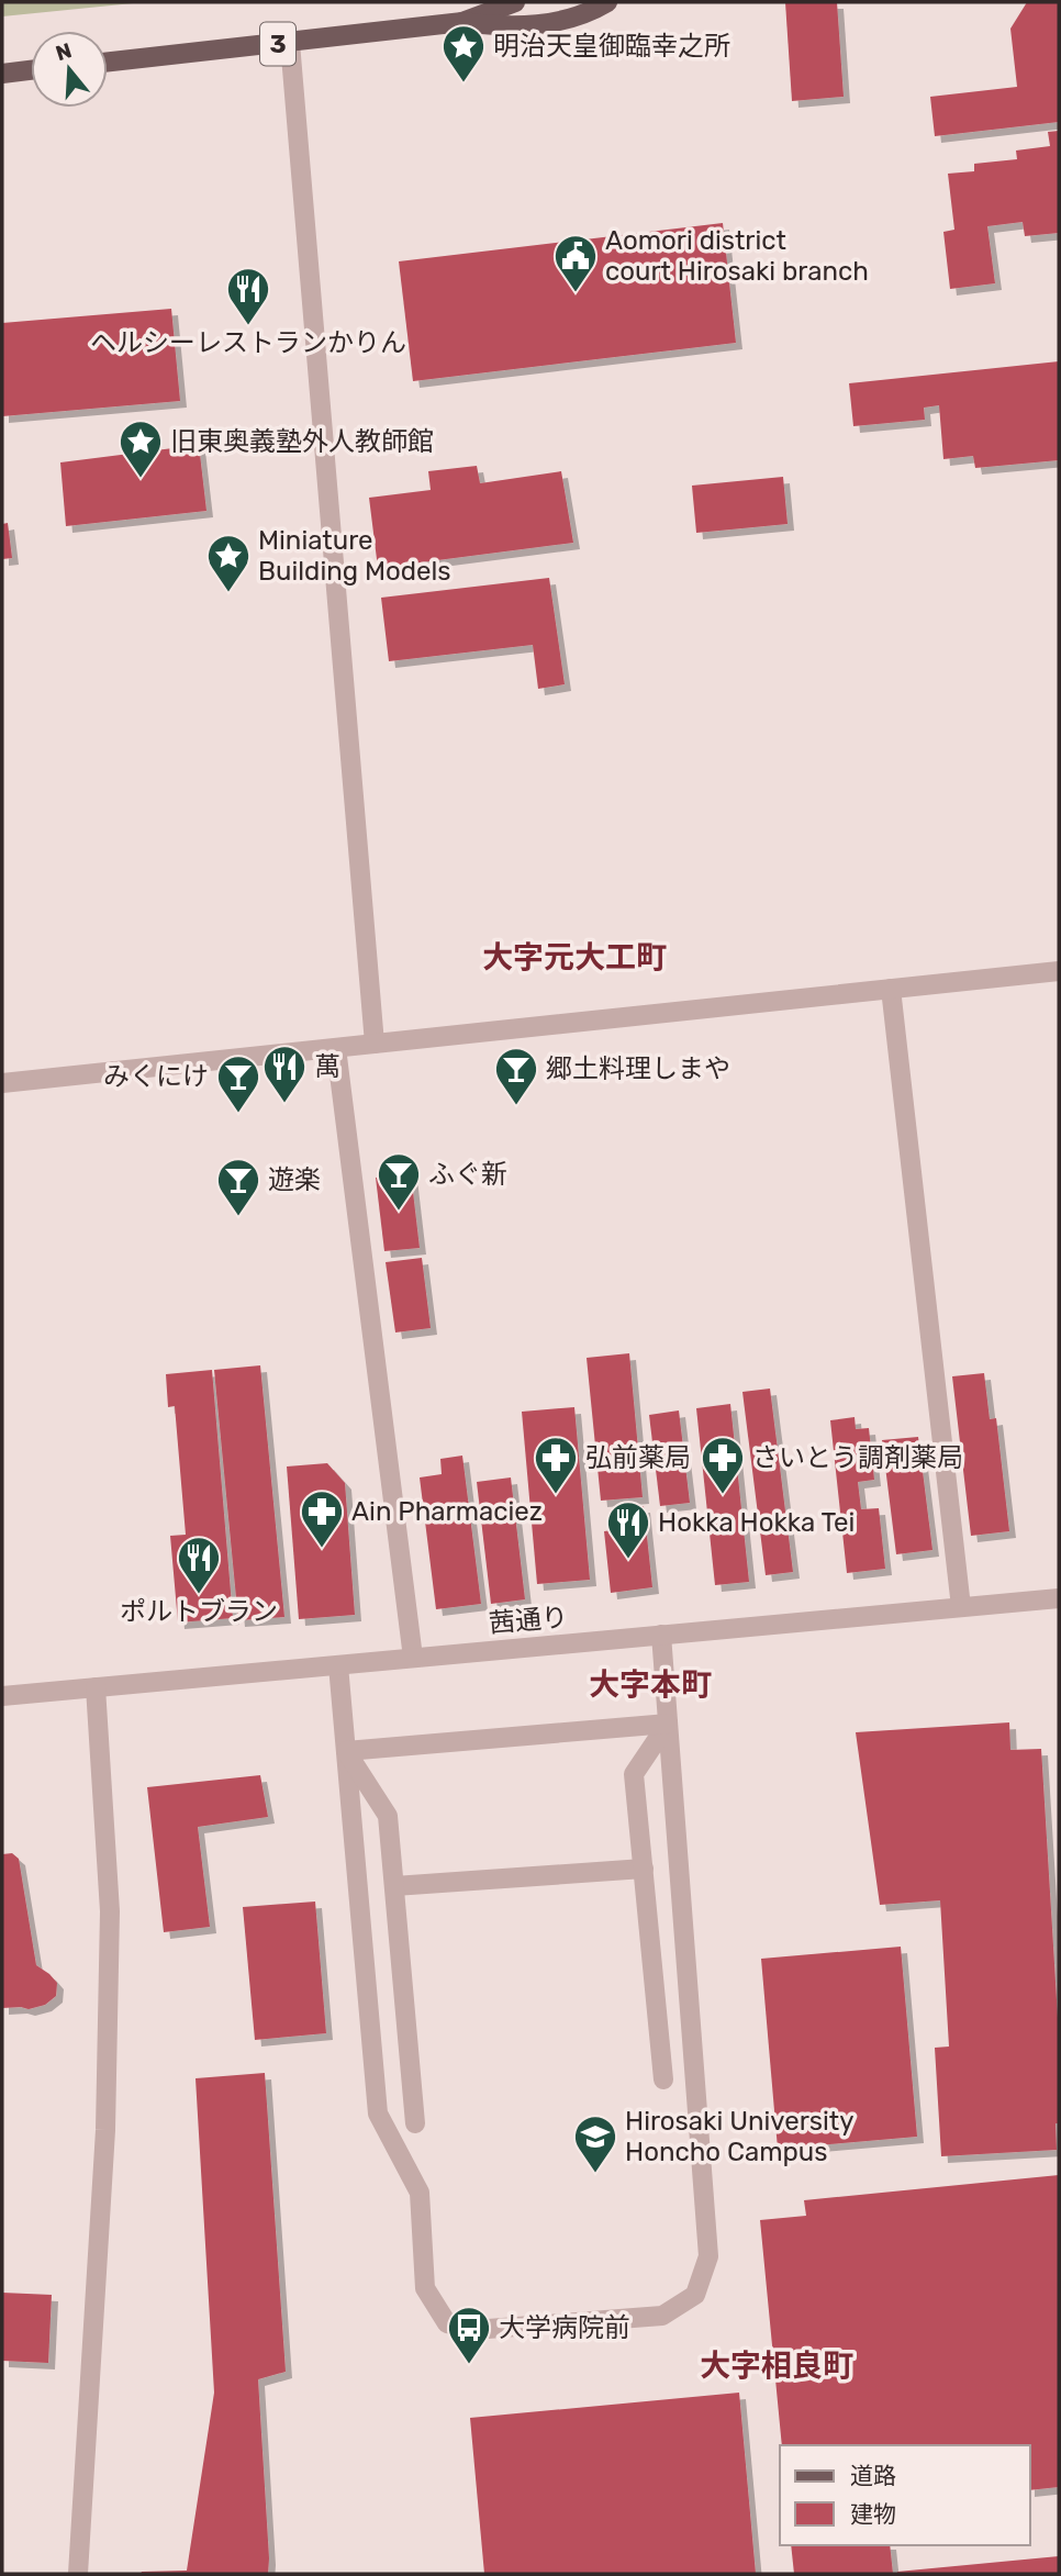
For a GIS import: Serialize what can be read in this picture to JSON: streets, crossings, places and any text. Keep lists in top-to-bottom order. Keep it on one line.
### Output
{"streets":{"main road":["3"],"street":["茜通り"]},"districts":["大字元大工町","大字本町","大字相良町"],"places":{"place":["明治天皇御臨幸之所","旧東奥義塾外人教師館","Miniature Building Models"],"public building":["Aomori district court Hirosaki branch"],"restaurant":["ヘルシーレストランかりん","萬","Hokka Hokka Tei","ポルトブラン"],"bar":["郷土料理しまや","みくにけ","ふぐ新","遊楽"],"pharmacy":["弘前薬局","さいとう調剤薬局","Ain Pharmaciez"],"school or university":["Hirosaki University Honcho Campus"],"bus stop":["大学病院前"]},"legend":["道路","建物"],"north":"top"}
